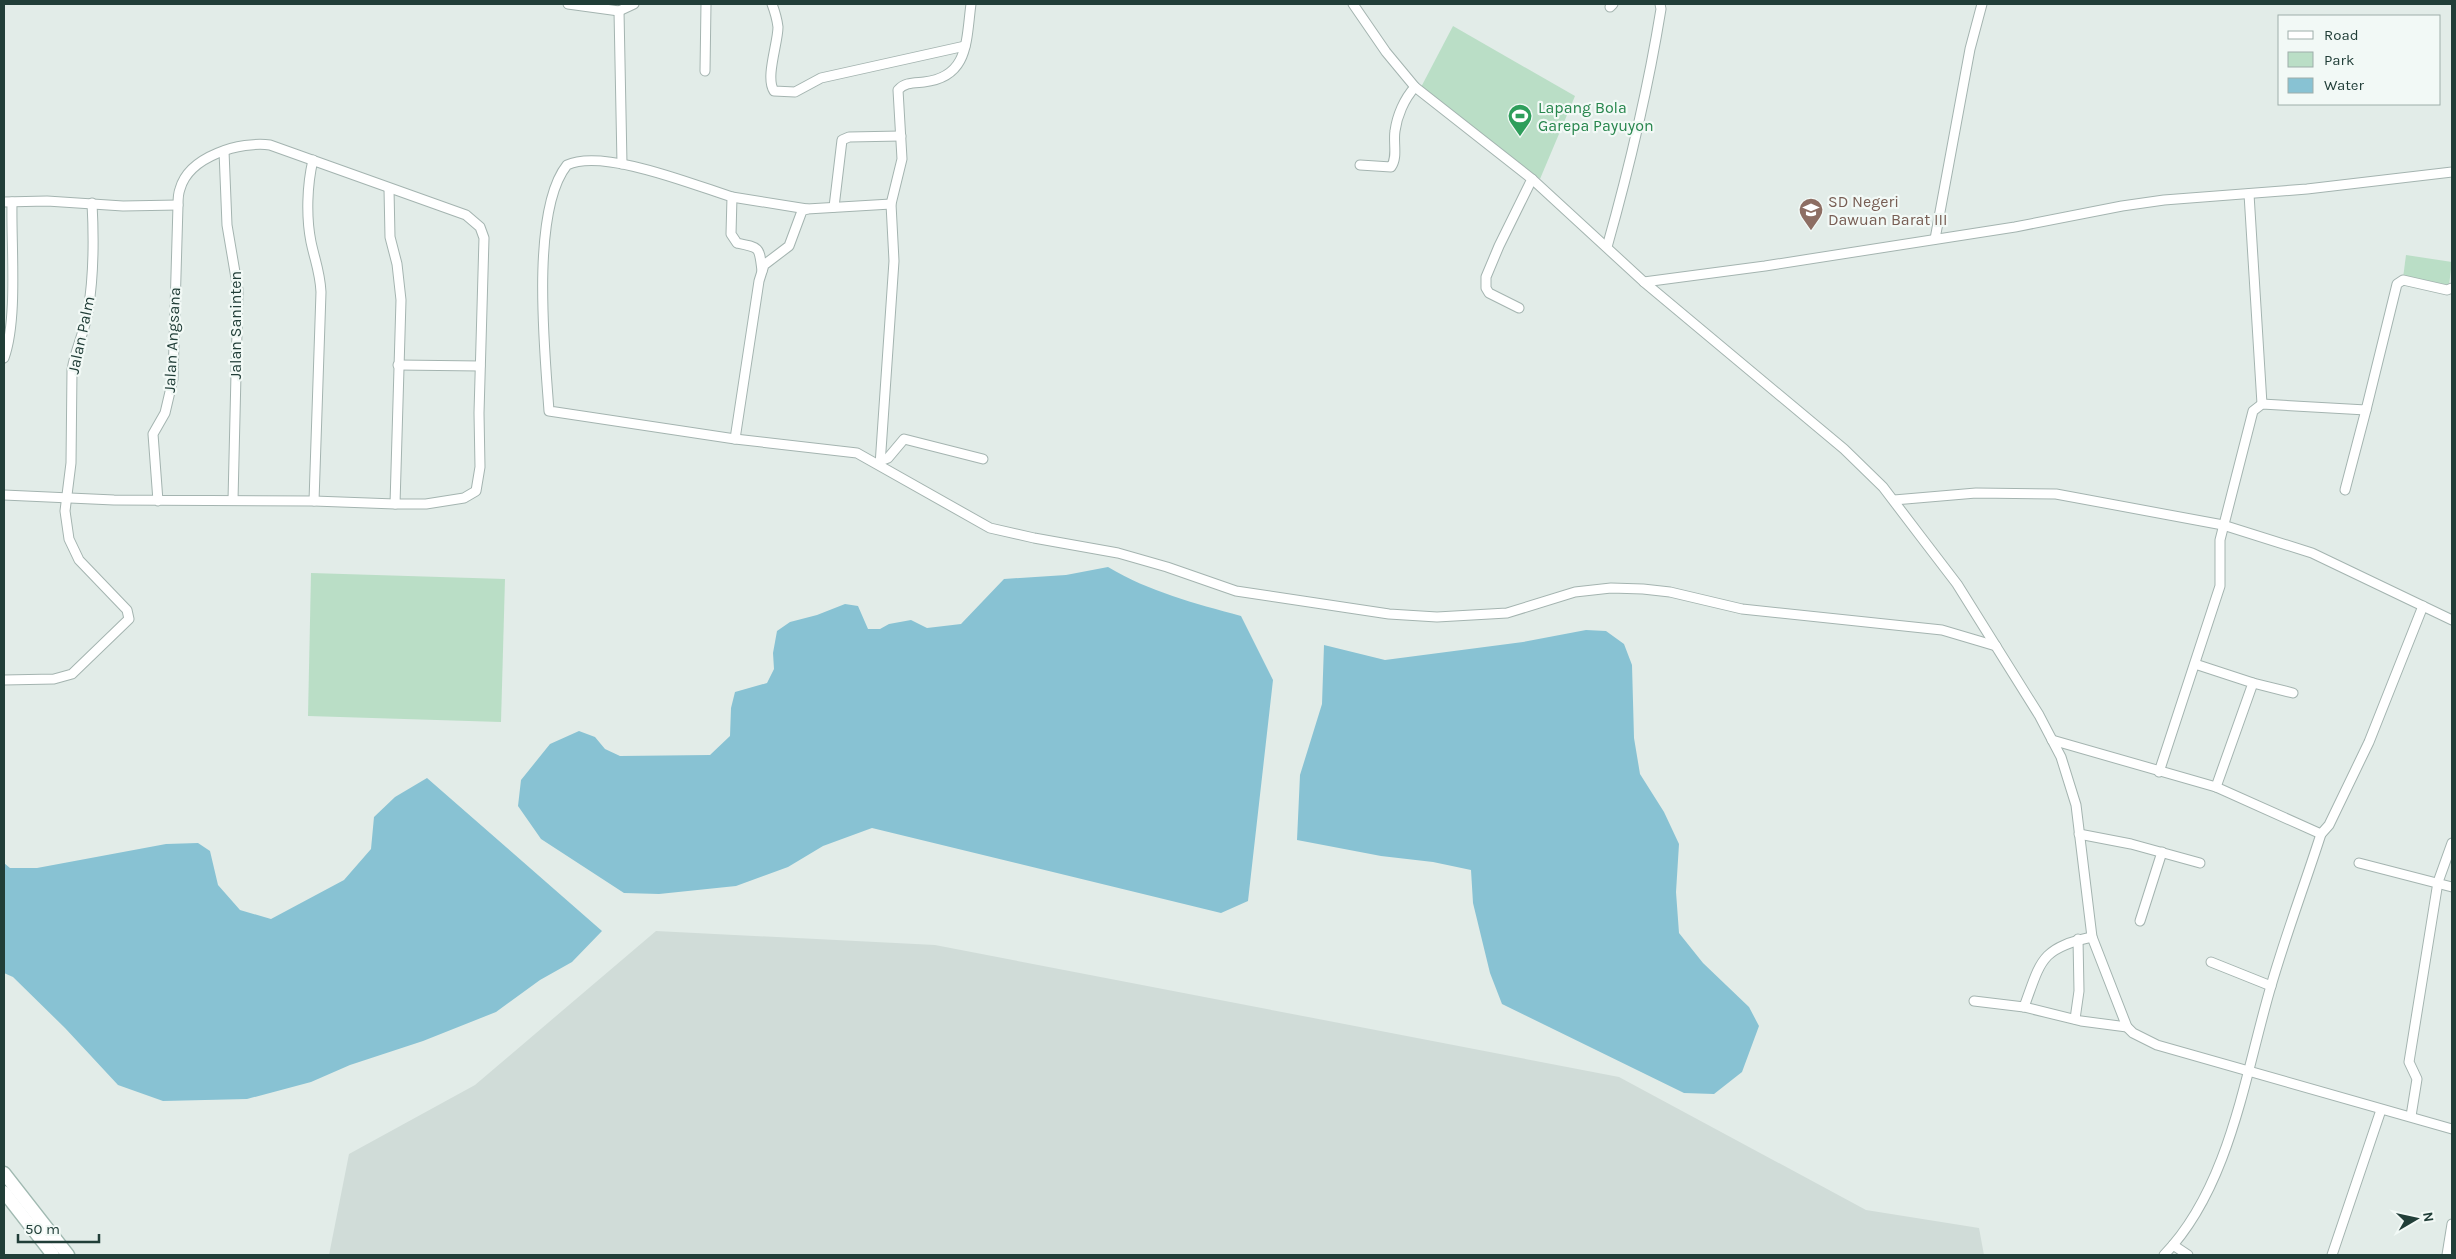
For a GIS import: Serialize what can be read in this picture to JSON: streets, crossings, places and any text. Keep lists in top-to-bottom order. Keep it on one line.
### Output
{"streets":{"street":["Jalan Saninten","Jalan Palm","Jalan Angsana"]},"crossings":[["Jalan Saninten","Jalan Angsana"]],"places":{"sports":["Lapang Bola Garepa Payuyon"],"school or university":["SD Negeri Dawuan Barat III"]},"legend":["Road","Park","Water"],"scale_bar":"50 m","north":"right"}
